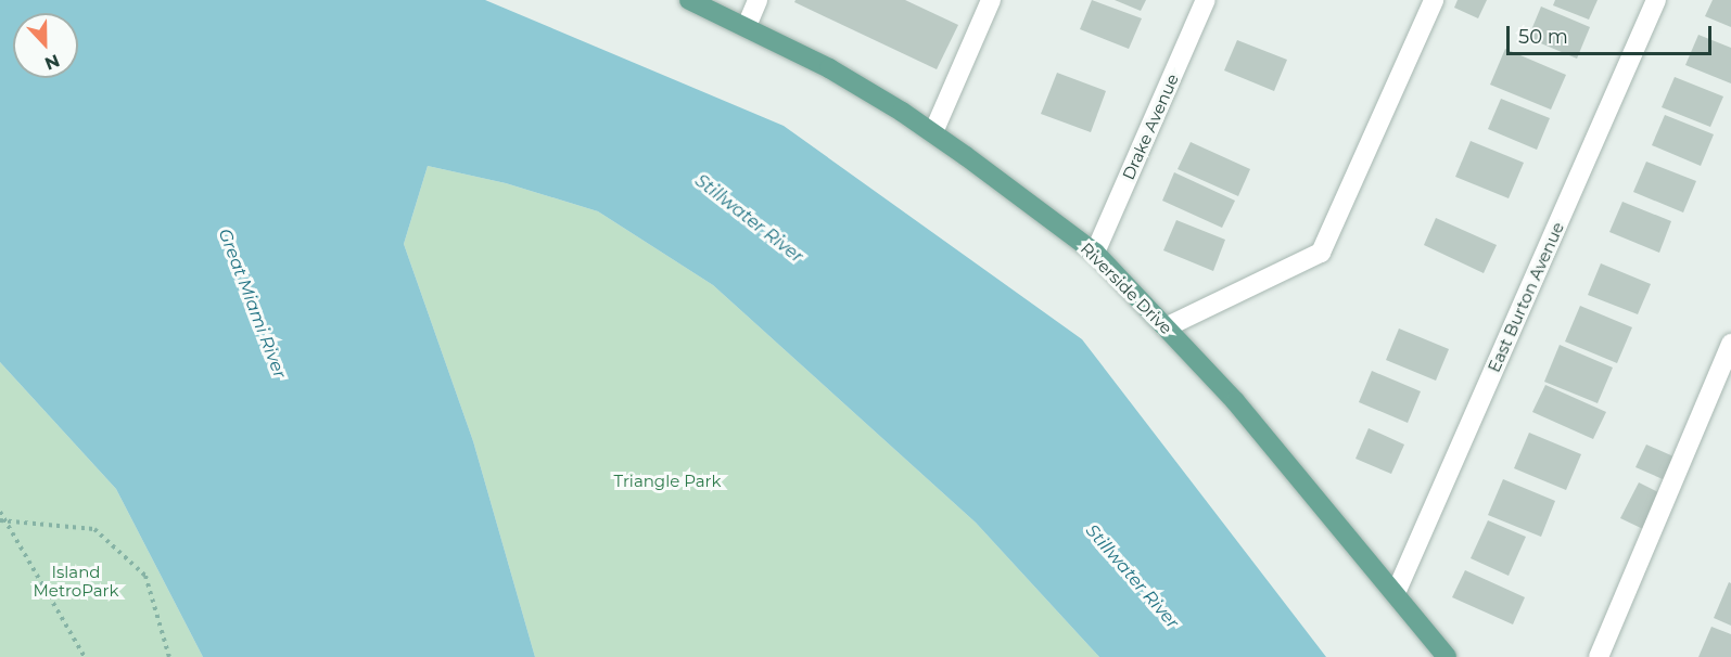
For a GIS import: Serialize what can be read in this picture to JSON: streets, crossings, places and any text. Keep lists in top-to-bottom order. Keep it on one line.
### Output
{"streets":{"main road":["Riverside Drive"],"street":["Drake Avenue","East Burton Avenue"]},"crossings":[["Drake Avenue","Riverside Drive"],["Riverside Drive","East Burton Avenue"]],"water":["Stillwater River","Great Miami River"],"parks":["Triangle Park","Island MetroPark"],"scale_bar":"50 m","north":"bottom"}
